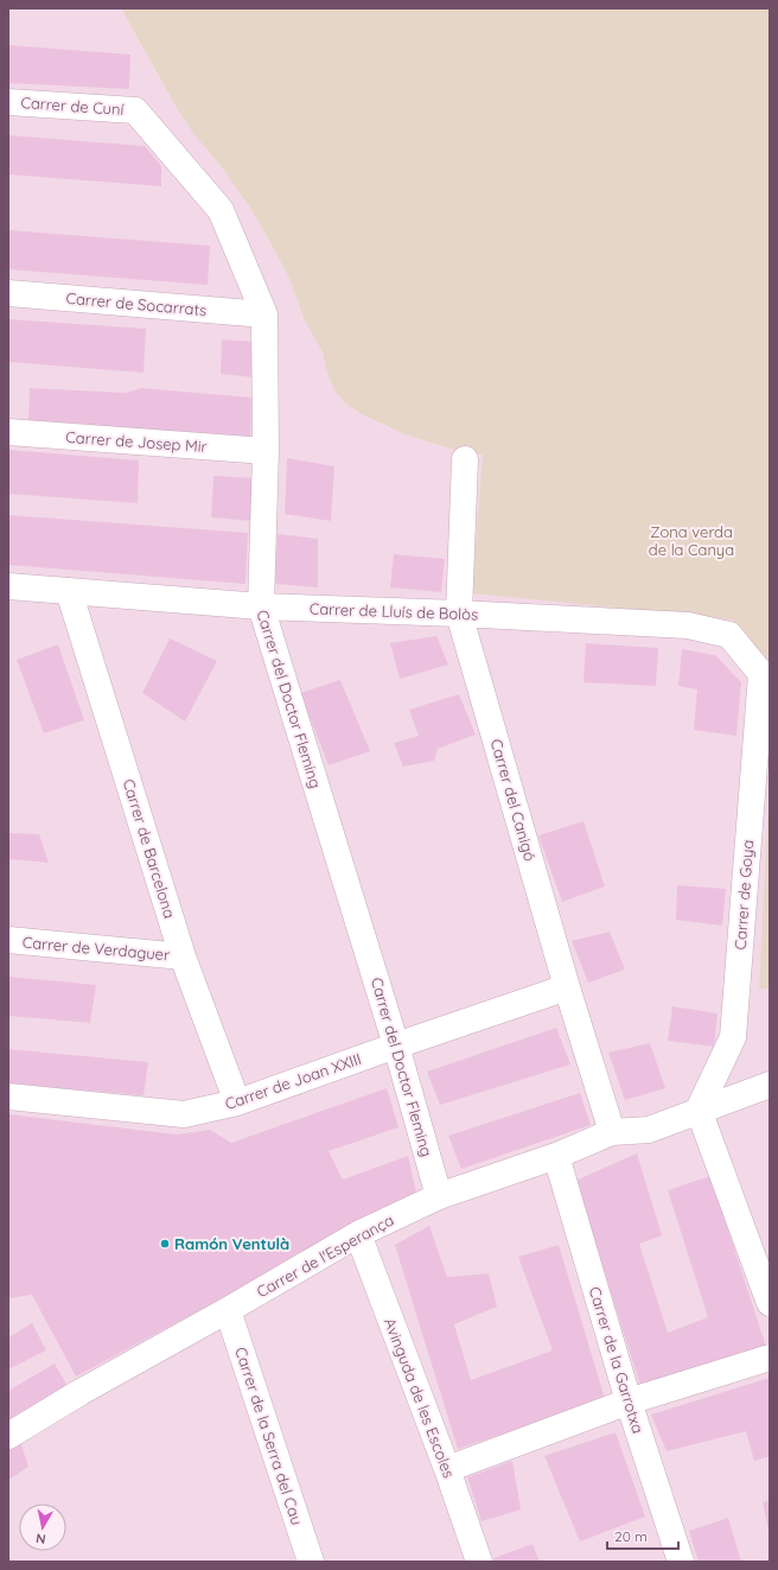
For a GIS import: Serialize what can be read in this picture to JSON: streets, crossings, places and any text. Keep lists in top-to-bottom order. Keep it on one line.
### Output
{"streets":{"street":["Carrer de Cuní","Carrer de Socarrats","Carrer de Josep Mir","Carrer de Lluís de Bolòs","Carrer del Doctor Fleming","Carrer del Canigó","Carrer de Barcelona","Carrer de Goya","Carrer de Verdaguer","Carrer de Joan XXIII","Carrer de l'Esperança","Carrer de la Garrotxa","Avinguda de les Escoles","Carrer de la Serra del Cau"]},"crossings":[["Carrer de Cuní","Carrer del Doctor Fleming"],["Carrer de Socarrats","Carrer del Doctor Fleming"],["Carrer de Josep Mir","Carrer del Doctor Fleming"],["Carrer de Lluís de Bolòs","Carrer del Doctor Fleming"],["Carrer de Lluís de Bolòs","Carrer del Canigó"],["Carrer de Lluís de Bolòs","Carrer de Barcelona"],["Carrer de Lluís de Bolòs","Carrer de Goya"],["Carrer del Doctor Fleming","Carrer de Joan XXIII"],["Carrer del Doctor Fleming","Carrer de l'Esperança"],["Carrer del Canigó","Carrer de Joan XXIII"],["Carrer del Canigó","Carrer de l'Esperança"],["Carrer de Barcelona","Carrer de Verdaguer"],["Carrer de Barcelona","Carrer de Joan XXIII"],["Carrer de Goya","Carrer de l'Esperança"],["Carrer de l'Esperança","Carrer de la Garrotxa"],["Carrer de l'Esperança","Avinguda de les Escoles"],["Carrer de l'Esperança","Carrer de la Serra del Cau"]],"parks":["Zona verda de la Canya"],"places":["Ramón Ventulà"],"scale_bar":"20 m","north":"bottom"}
